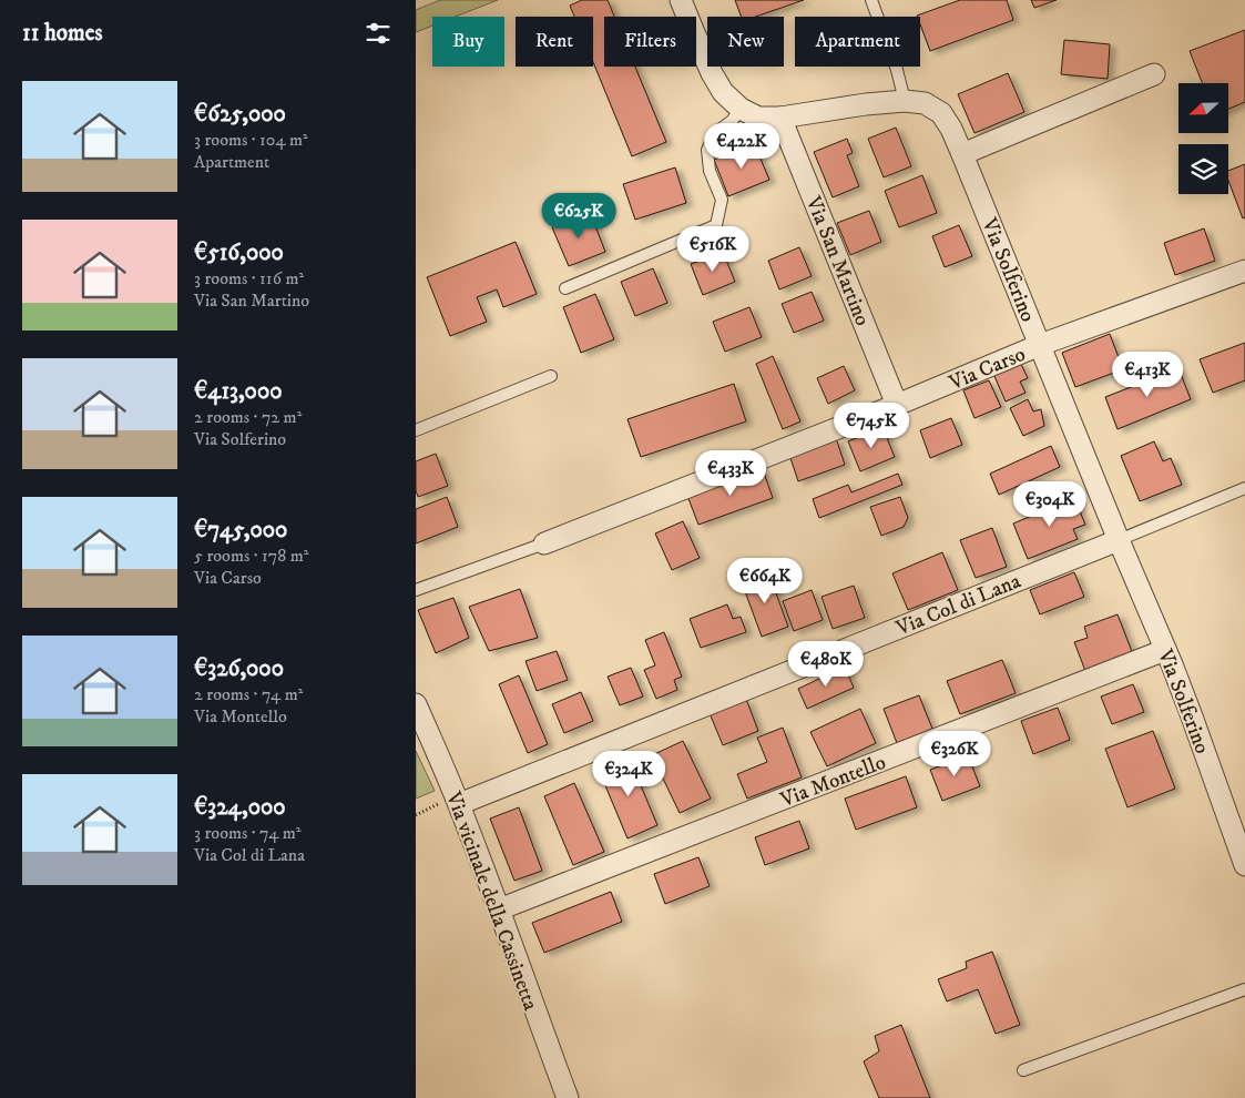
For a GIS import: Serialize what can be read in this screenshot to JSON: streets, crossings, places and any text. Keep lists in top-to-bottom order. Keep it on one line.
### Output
{"streets":{"street":["Via San Martino","Via Solferino","Via Carso","Via Col di Lana","Via Montello","Via vicinale della Cassinetta"]},"crossings":[["Via San Martino","Via Solferino"],["Via San Martino","Via Carso"],["Via Solferino","Via Carso"],["Via Solferino","Via Col di Lana"],["Via Solferino","Via Montello"],["Via Col di Lana","Via vicinale della Cassinetta"],["Via Montello","Via vicinale della Cassinetta"]],"north":"left","page":{"heading":"11 homes","chip":["Buy","Rent","Filters","New","Apartment"],"list":[{"name":"€625,000","note":"3 rooms · 104 m² · Apartment"},{"name":"€516,000","note":"3 rooms · 116 m² · Via San Martino"},{"name":"€413,000","note":"2 rooms · 72 m² · Via Solferino"},{"name":"€745,000","note":"5 rooms · 178 m² · Via Carso"},{"name":"€326,000","note":"2 rooms · 74 m² · Via Montello"},{"name":"€324,000","note":"3 rooms · 74 m² · Via Col di Lana"}],"price":["€422K","€625K","€516K","€413K","€745K","€433K","€304K","€664K","€480K","€326K","€324K"]}}
